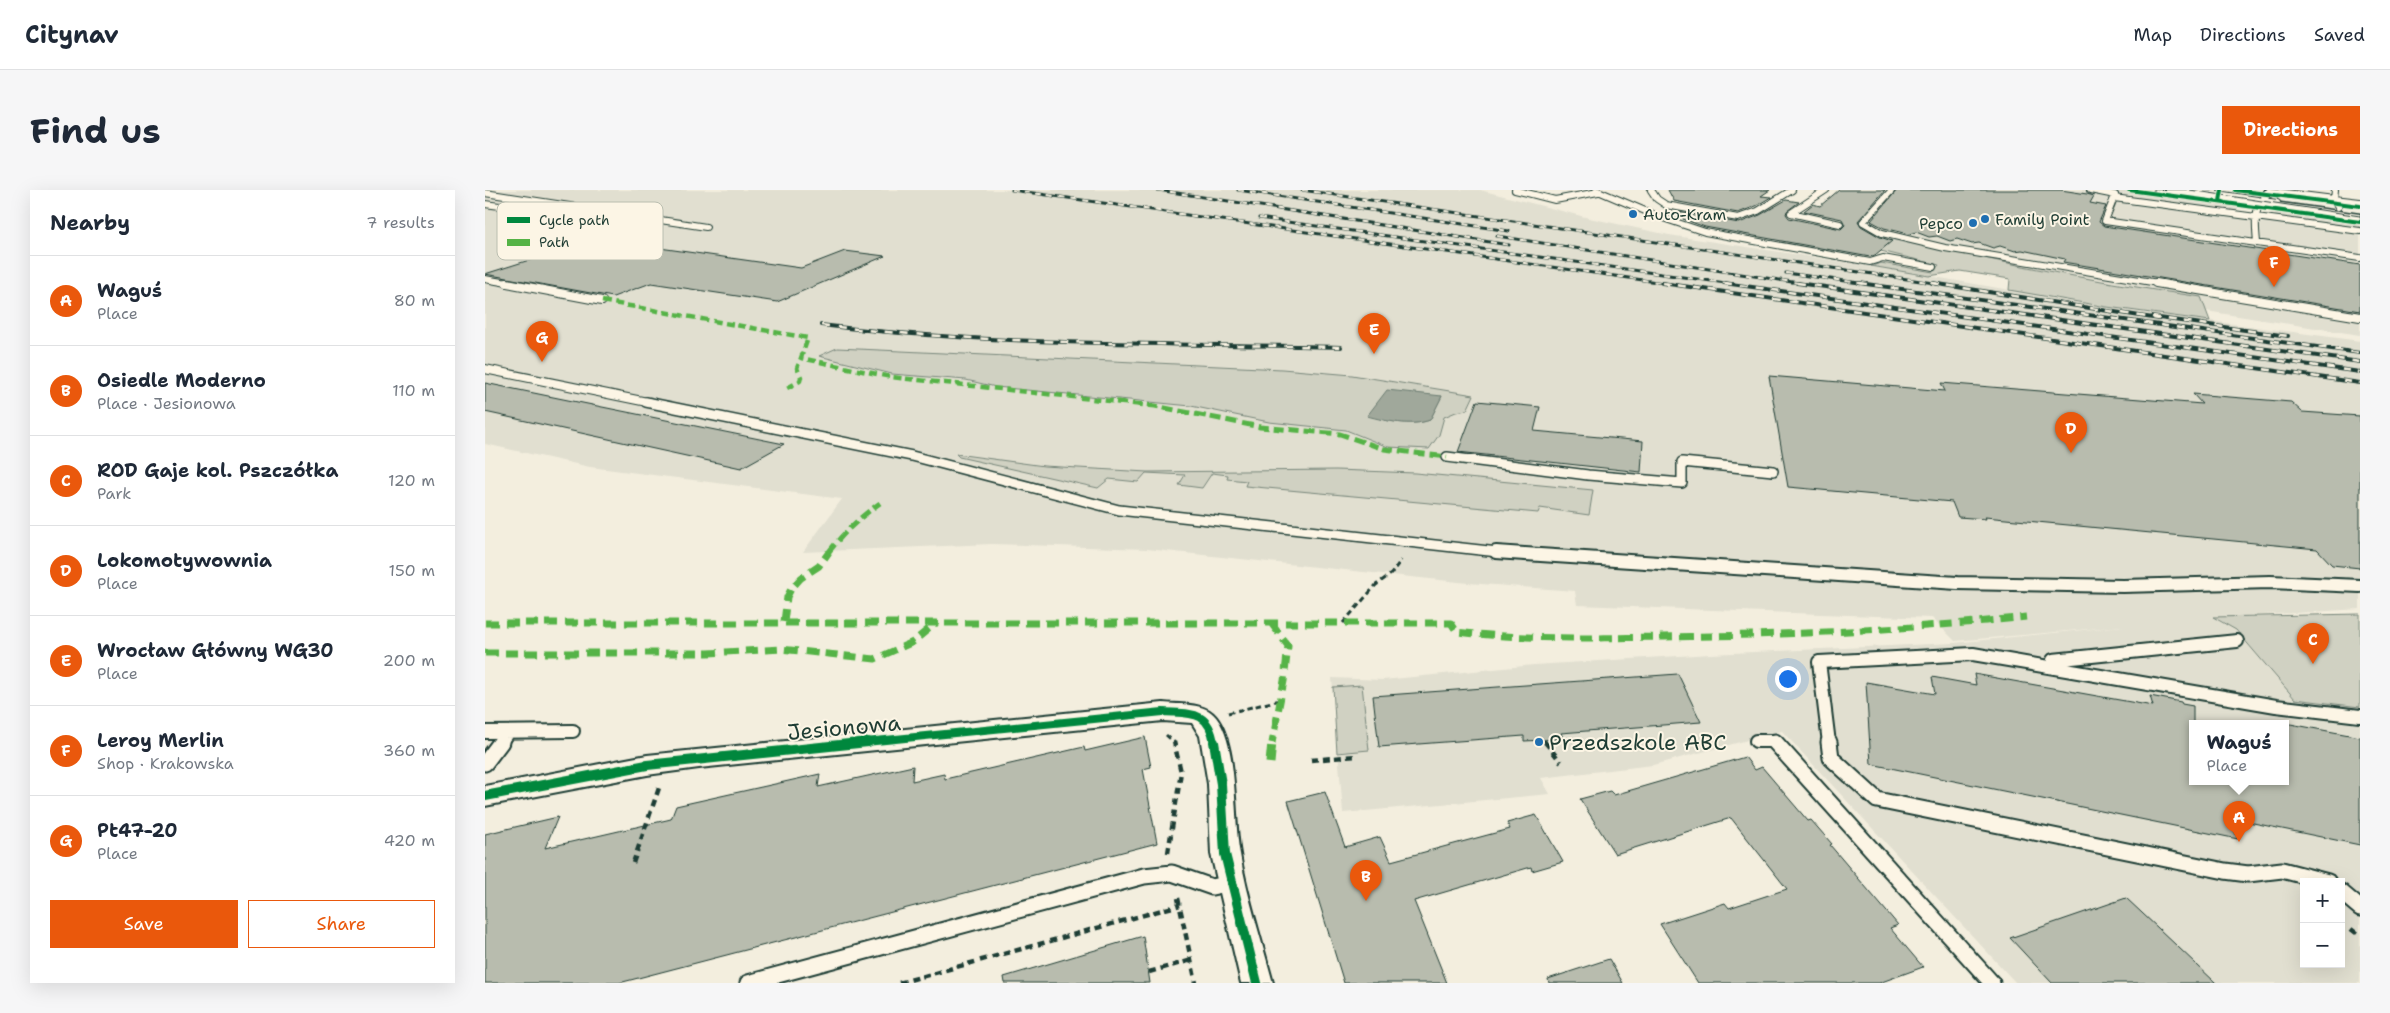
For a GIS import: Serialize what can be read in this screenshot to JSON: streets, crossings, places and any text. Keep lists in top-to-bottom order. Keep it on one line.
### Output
{"streets":{"street":["Jesionowa"]},"places":["Auto-Kram","Family Point","Pepco","Przedszkole ABC"],"legend":["Cycle path","Path"],"page":{"header":"Citynav","nav":["Map","Directions","Saved"],"buttons":["Directions",["Save","Share"]],"title":"Find us","heading":["Nearby","7 results"],"pins":["F","E","G","D","C","A","B"],"list":[{"mark":"A","name":"Waguś","note":"Place","value":"80 m"},{"mark":"B","name":"Osiedle Moderno","note":"Place · Jesionowa","value":"110 m"},{"mark":"C","name":"ROD Gaje kol. Pszczółka","note":"Park","value":"120 m"},{"mark":"D","name":"Lokomotywownia","note":"Place","value":"150 m"},{"mark":"E","name":"Wrocław Główny WG30","note":"Place","value":"200 m"},{"mark":"F","name":"Leroy Merlin","note":"Shop · Krakowska","value":"360 m"},{"mark":"G","name":"Pt47-20","note":"Place","value":"420 m"}],"popup":["Waguś","Place"],"map_buttons":["+","−"]}}
